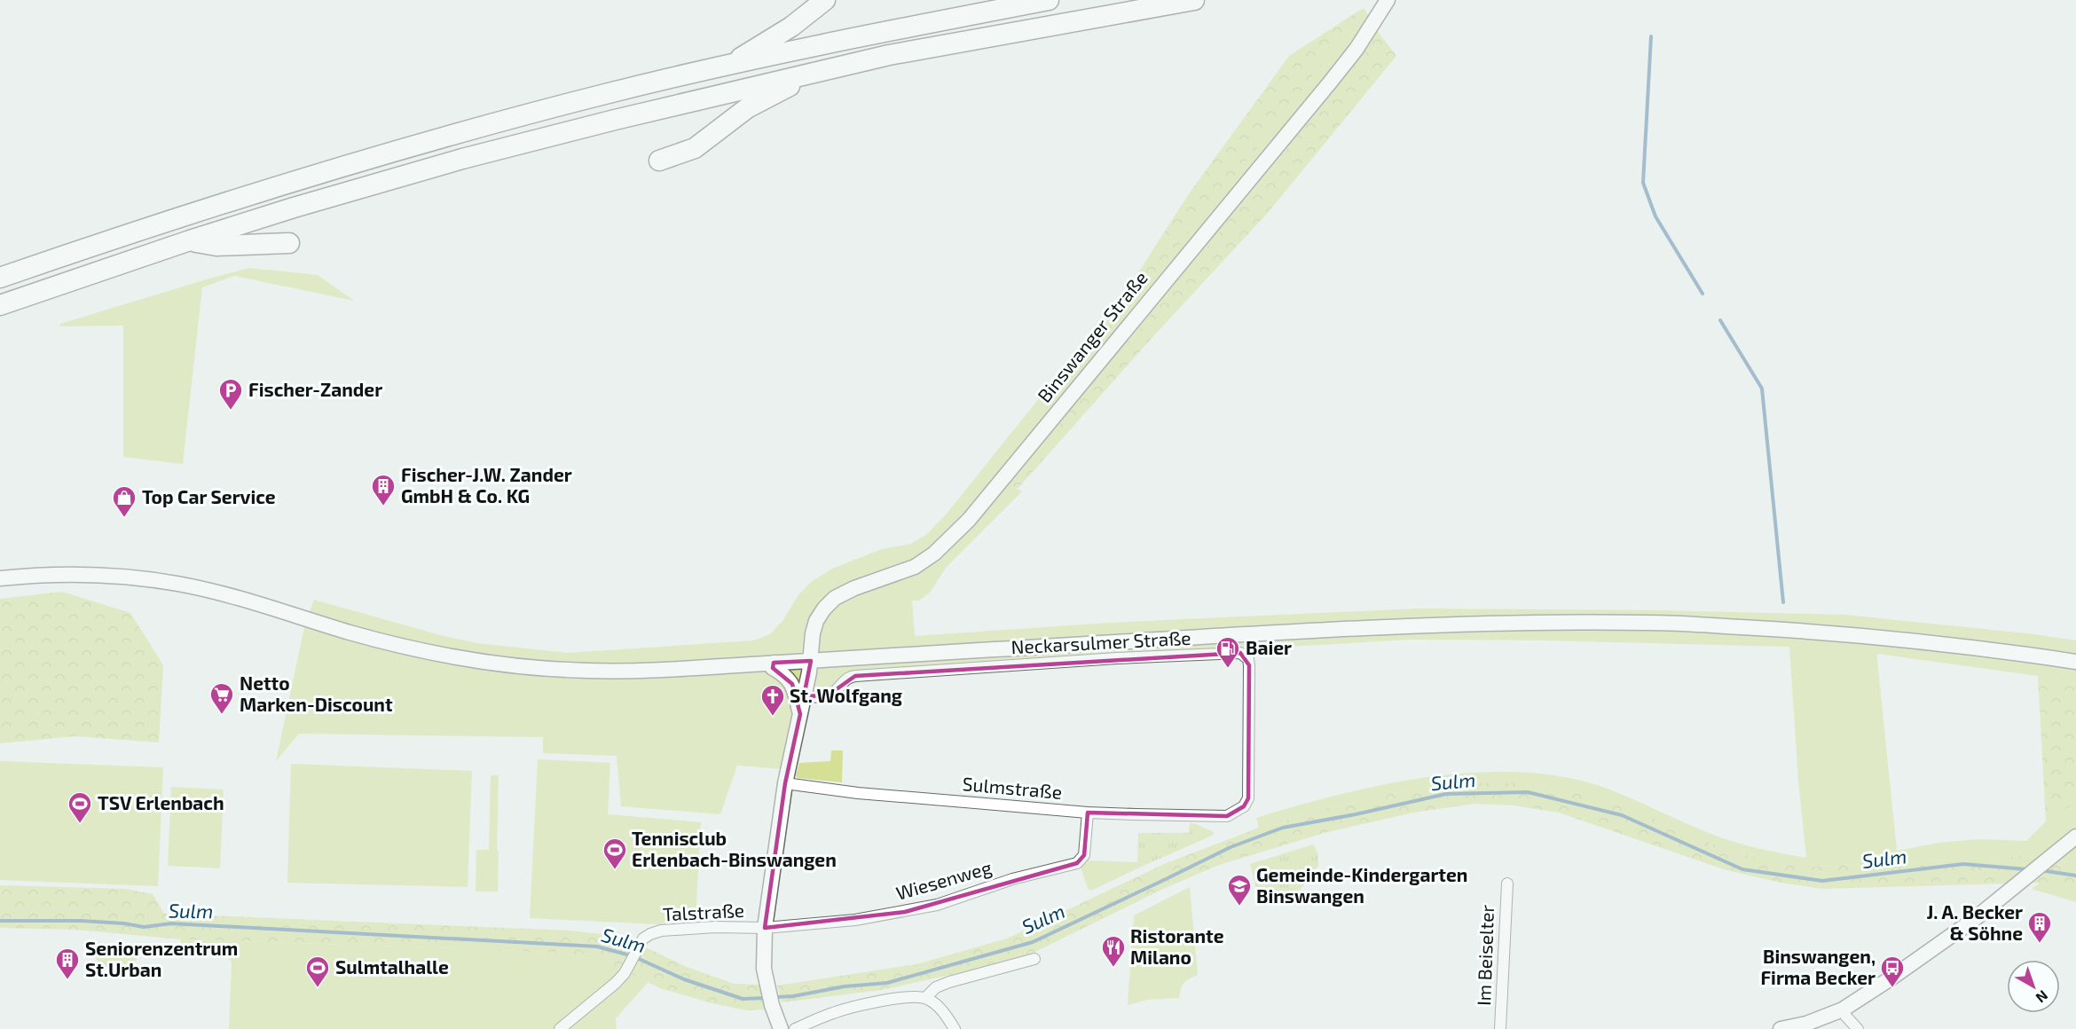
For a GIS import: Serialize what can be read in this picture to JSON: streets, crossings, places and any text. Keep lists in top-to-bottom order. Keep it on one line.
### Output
{"streets":{"main road":["Binswanger Straße"],"street":["Neckarsulmer Straße","Sulmstraße","Wiesenweg","Talstraße","Im Beiselter"]},"crossings":[["Binswanger Straße","Neckarsulmer Straße"],["Binswanger Straße","Sulmstraße"],["Binswanger Straße","Wiesenweg"],["Binswanger Straße","Talstraße"],["Neckarsulmer Straße","Sulmstraße"],["Sulmstraße","Wiesenweg"],["Wiesenweg","Talstraße"]],"water":["Sulm"],"places":{"parking":["Fischer-Zander"],"building":["Fischer-J.W. Zander GmbH & Co. KG","J. A. Becker & Söhne","Seniorenzentrum St.Urban"],"shop":["Top Car Service"],"fuel station":["Baier"],"supermarket":["Netto Marken-Discount"],"church":["St. Wolfgang"],"sports":["TSV Erlenbach","Tennisclub Erlenbach-Binswangen","Sulmtalhalle"],"school or university":["Gemeinde-Kindergarten Binswangen"],"restaurant":["Ristorante Milano"],"bus stop":["Binswangen, Firma Becker"]},"north":"bottom right"}
